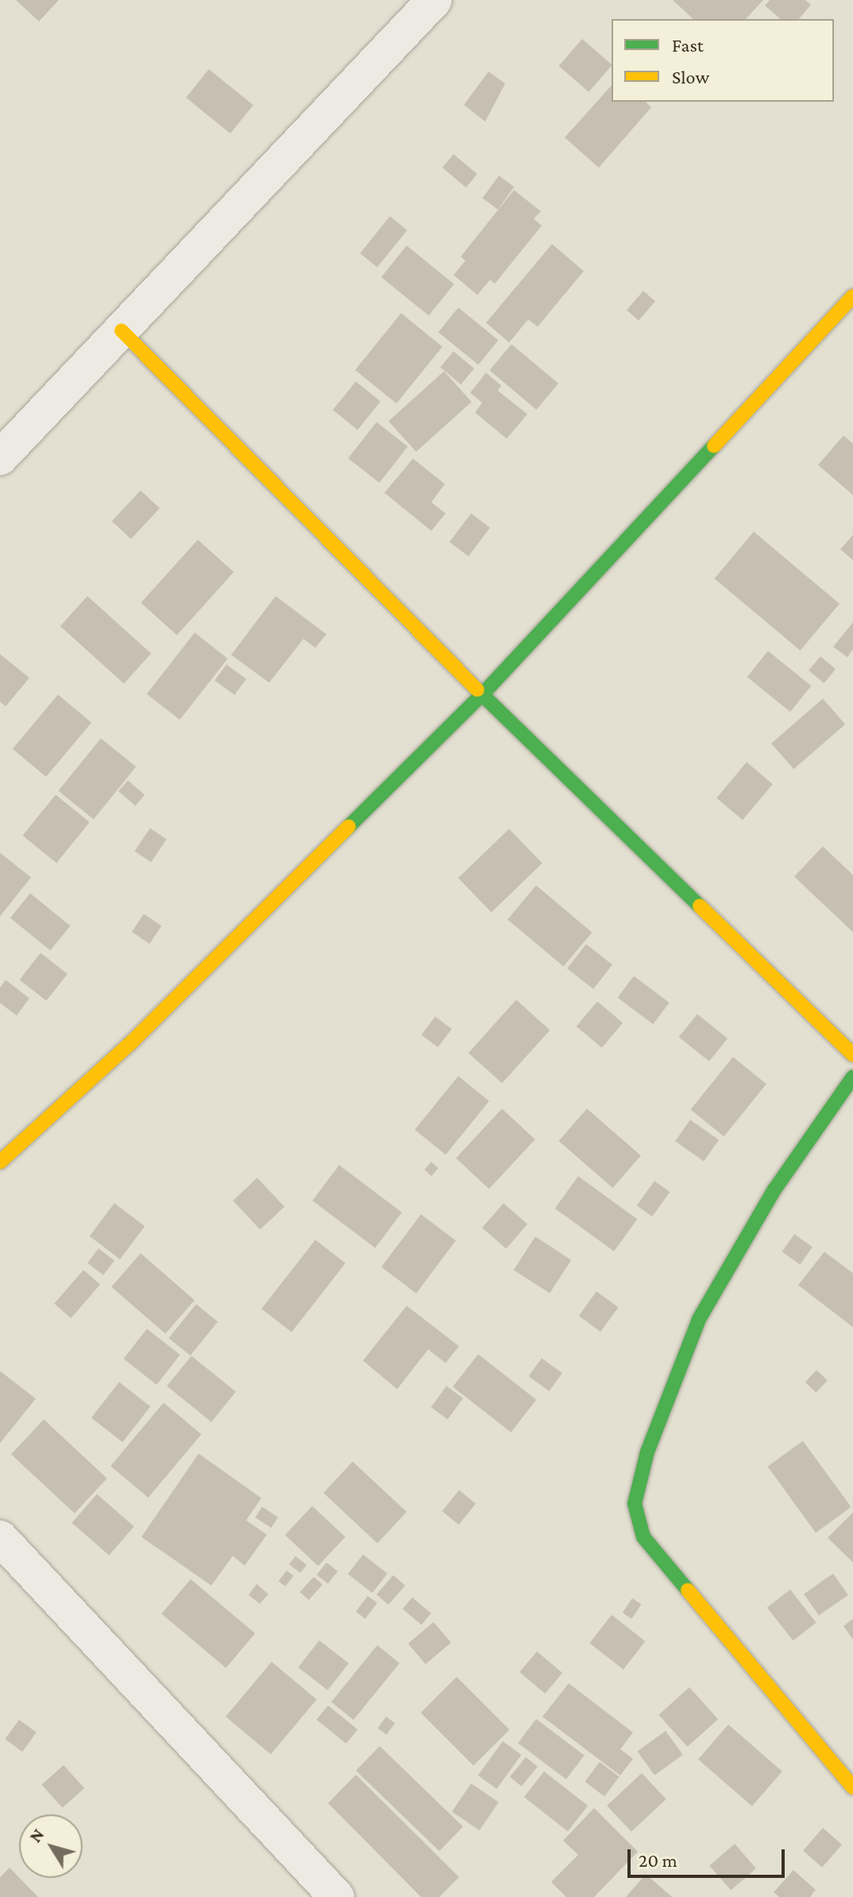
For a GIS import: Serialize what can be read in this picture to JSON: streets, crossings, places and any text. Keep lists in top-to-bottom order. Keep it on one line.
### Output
{"legend":["Fast","Slow"],"scale_bar":"20 m","north":"top left"}
